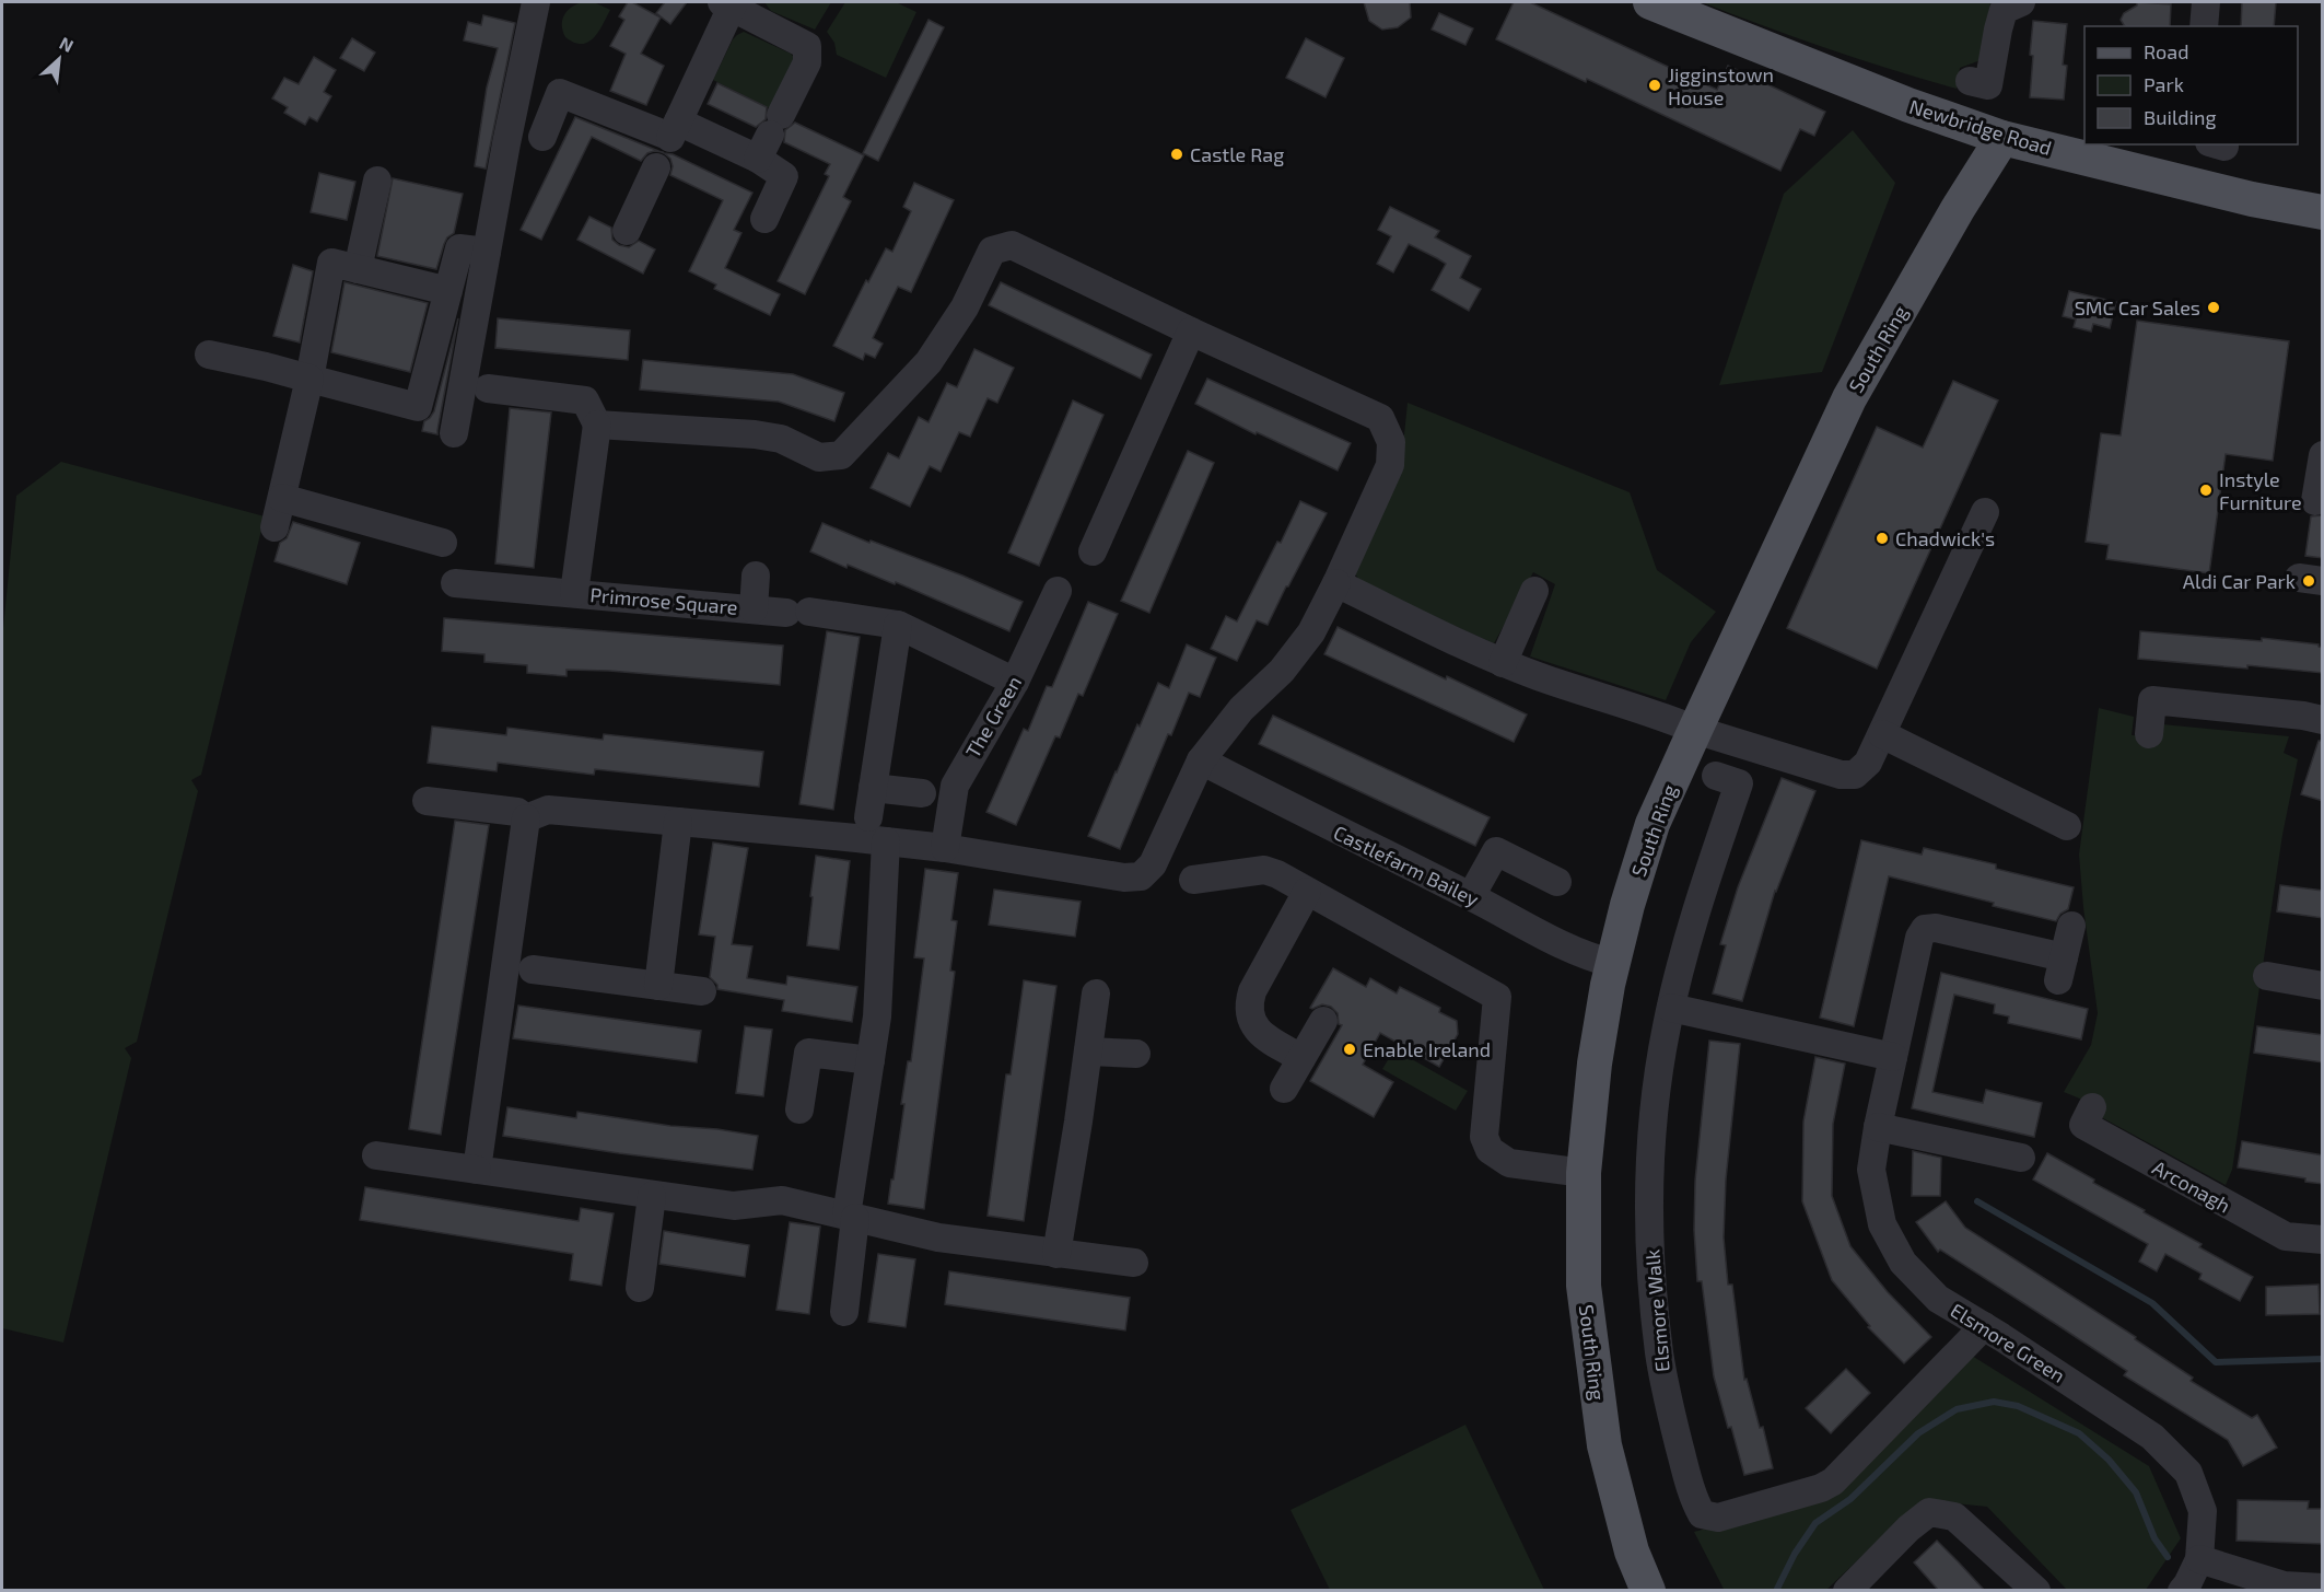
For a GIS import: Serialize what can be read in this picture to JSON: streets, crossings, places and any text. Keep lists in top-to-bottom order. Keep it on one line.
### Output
{"streets":{"main road":["Newbridge Road","South Ring"],"street":["Primrose Square","The Green","Castlefarm Bailey","Arconagh","Elsmore Walk","Elsmore Green"]},"crossings":[["Newbridge Road","South Ring"],["South Ring","Castlefarm Bailey"],["Primrose Square","The Green"],["Elsmore Walk","Elsmore Green"]],"places":["Jigginstown House","Castle Rag","SMC Car Sales","Instyle Furniture","Chadwick's","Aldi Car Park","Enable Ireland"],"legend":["Road","Park","Building"],"north":"top right"}
